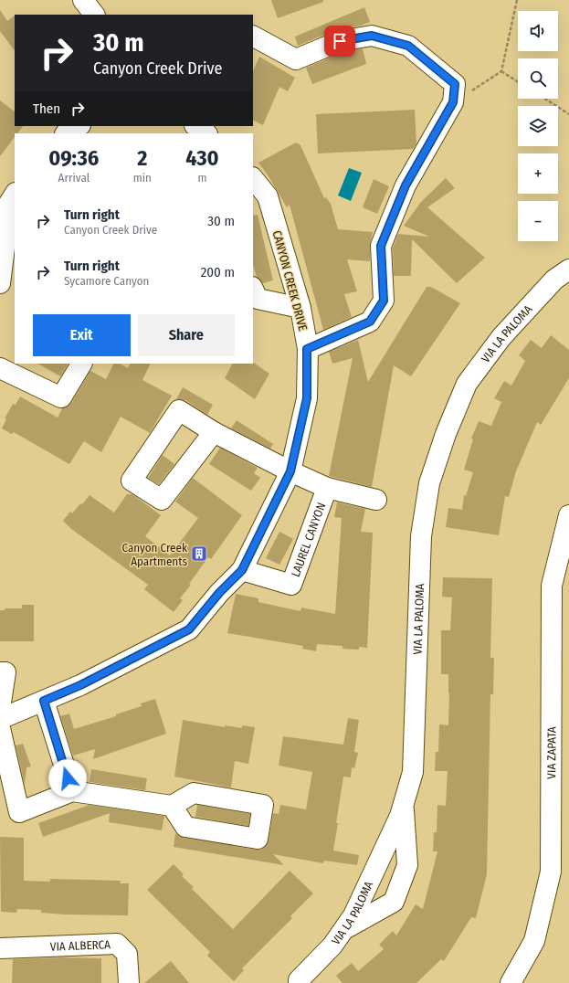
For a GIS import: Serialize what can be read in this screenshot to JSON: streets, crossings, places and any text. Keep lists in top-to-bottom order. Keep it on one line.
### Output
{"streets":{"street":["CANYON CREEK DRIVE","VIA LA PALOMA","LAUREL CANYON","VIA ZAPATA","VIA ALBERCA"]},"crossings":[["CANYON CREEK DRIVE","LAUREL CANYON"]],"places":{"building":["Canyon Creek Apartments"]},"page":{"map_buttons":["+","−"],"turn":["30 m","Canyon Creek Drive"],"then":"Then","eta":["09:36","Arrival","2","min","430","m"],"list":[{"name":"Turn right","note":"Canyon Creek Drive","value":"30 m"},{"name":"Turn right","note":"Sycamore Canyon","value":"200 m"}],"buttons":["Exit","Share"]}}
